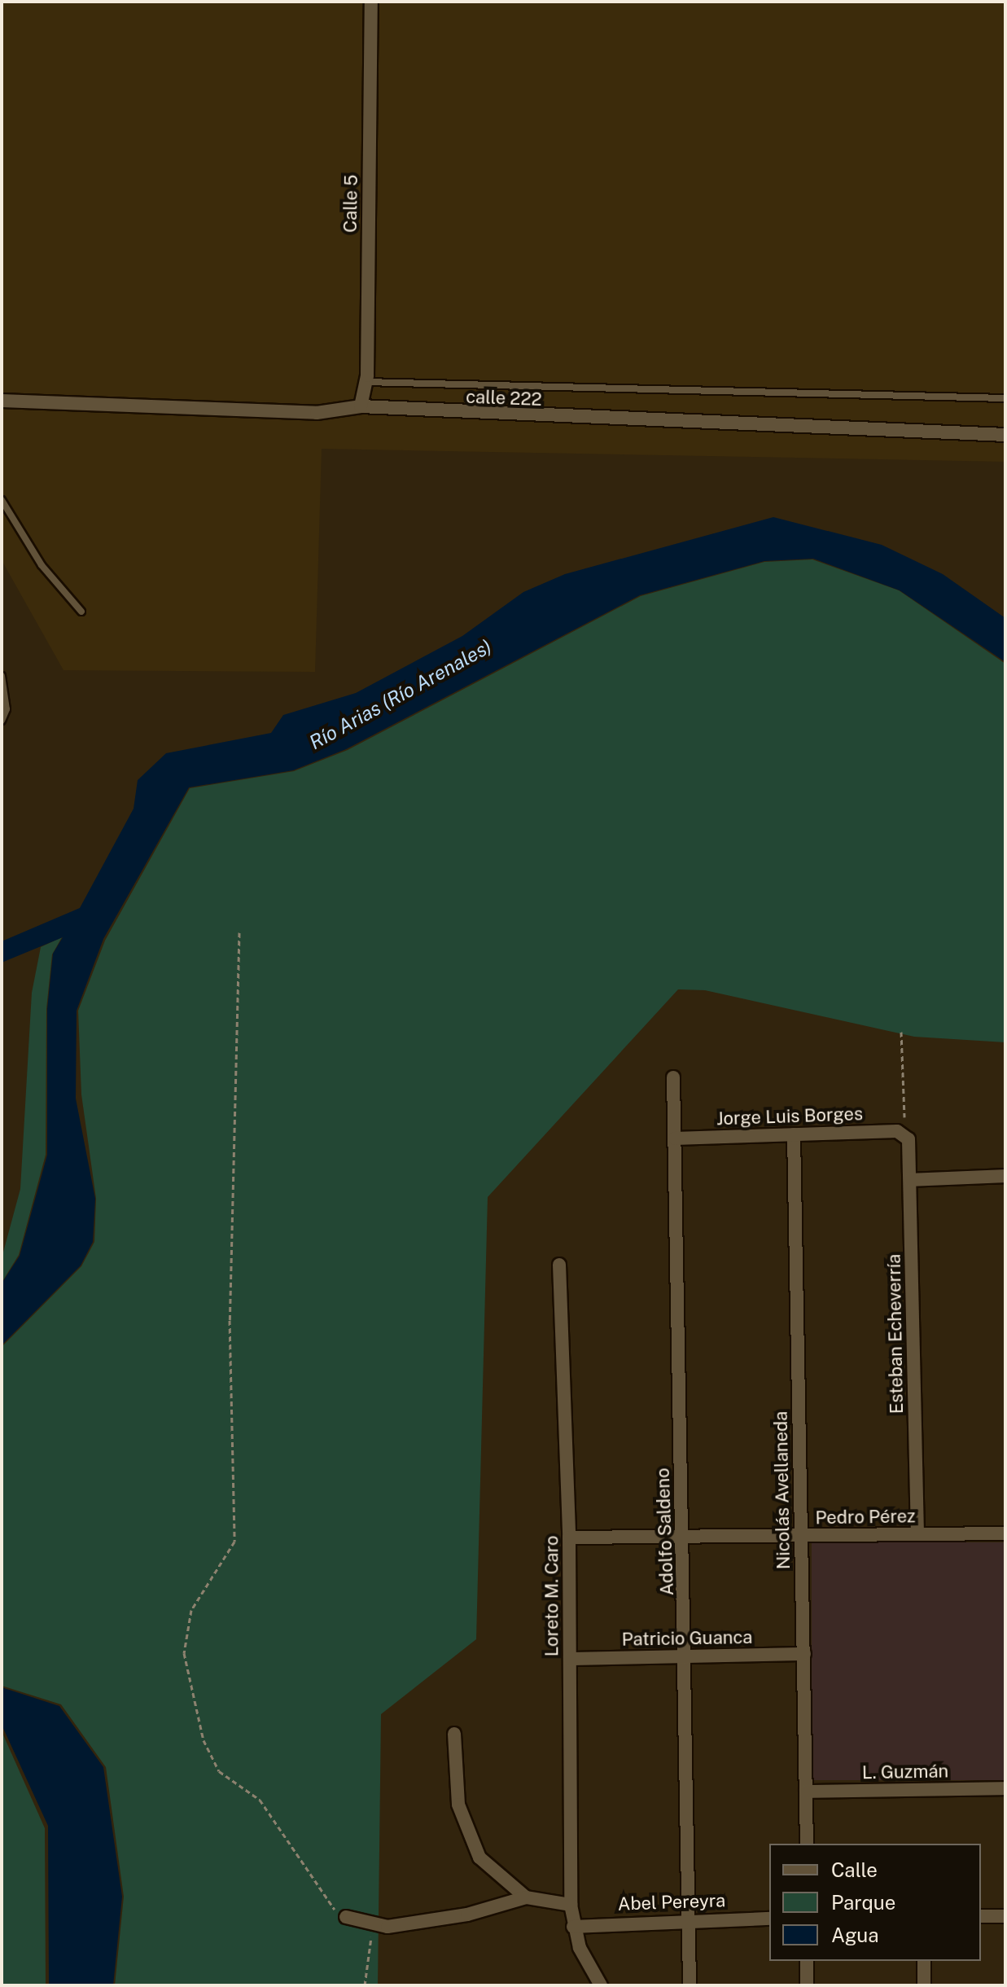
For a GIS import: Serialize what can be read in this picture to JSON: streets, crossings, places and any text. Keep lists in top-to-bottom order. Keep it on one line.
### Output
{"streets":{"street":["Calle 5","calle 222","Jorge Luis Borges","Esteban Echeverría","Nicolás Avellaneda","Pedro Pérez","Adolfo Saldeno","Loreto M. Caro","Patricio Guanca","L. Guzmán","Abel Pereyra"]},"crossings":[["Calle 5","calle 222"],["Jorge Luis Borges","Esteban Echeverría"],["Jorge Luis Borges","Nicolás Avellaneda"],["Jorge Luis Borges","Adolfo Saldeno"],["Esteban Echeverría","Pedro Pérez"],["Nicolás Avellaneda","Pedro Pérez"],["Nicolás Avellaneda","Patricio Guanca"],["Nicolás Avellaneda","L. Guzmán"],["Pedro Pérez","Adolfo Saldeno"],["Pedro Pérez","Loreto M. Caro"],["Adolfo Saldeno","Patricio Guanca"],["Adolfo Saldeno","Abel Pereyra"],["Loreto M. Caro","Patricio Guanca"],["Loreto M. Caro","Abel Pereyra"]],"water":["Río Arias (Río Arenales)"],"legend":["Calle","Parque","Agua"]}
